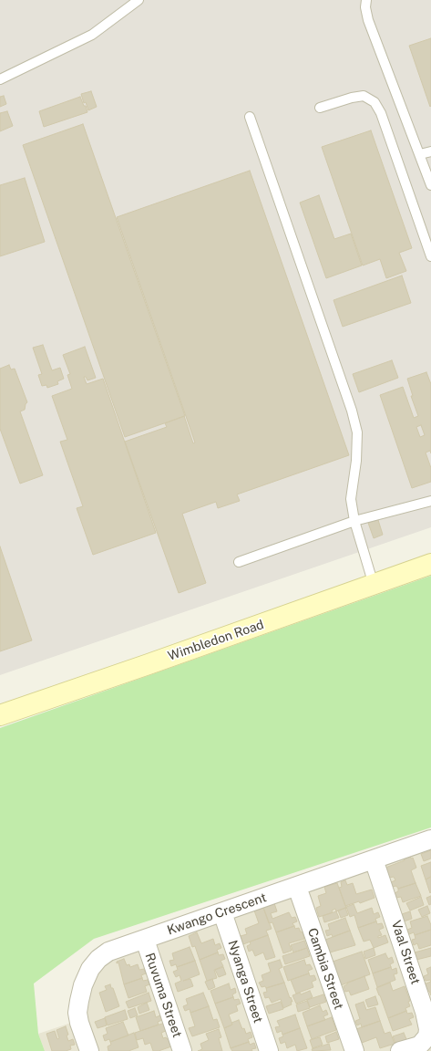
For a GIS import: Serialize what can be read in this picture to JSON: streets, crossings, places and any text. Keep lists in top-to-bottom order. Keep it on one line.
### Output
{"streets":{"main road":["Wimbledon Road"],"street":["Kwango Crescent","Vaal Street","Cambia Street","Nyanga Street","Ruvuma Street"]},"crossings":[["Kwango Crescent","Vaal Street"],["Kwango Crescent","Cambia Street"],["Kwango Crescent","Nyanga Street"],["Kwango Crescent","Ruvuma Street"]]}
